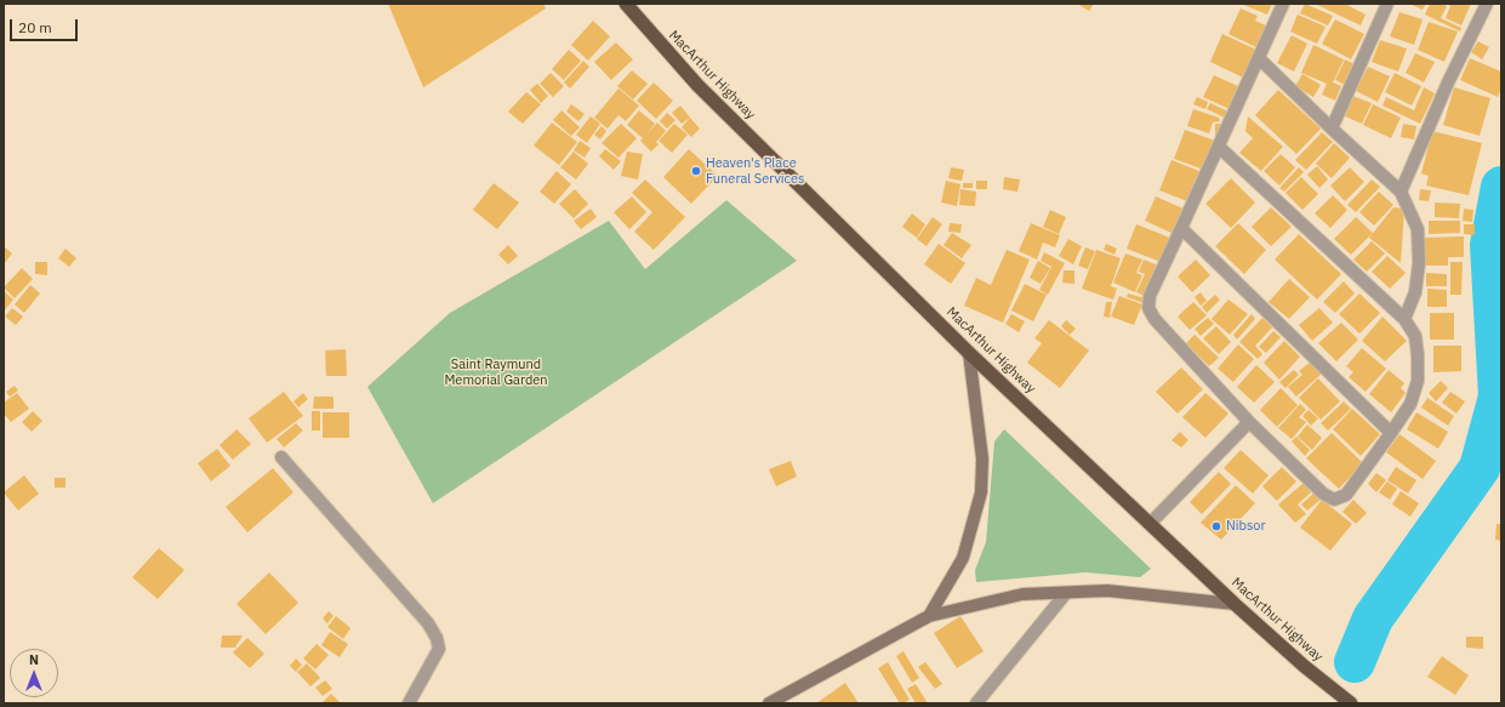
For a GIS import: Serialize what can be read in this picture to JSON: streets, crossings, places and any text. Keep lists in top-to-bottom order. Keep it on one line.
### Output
{"streets":{"highway":["MacArthur Highway"]},"parks":["Saint Raymund Memorial Garden"],"places":["Heaven's Place Funeral Services","Nibsor"],"scale_bar":"20 m","north":"top"}
